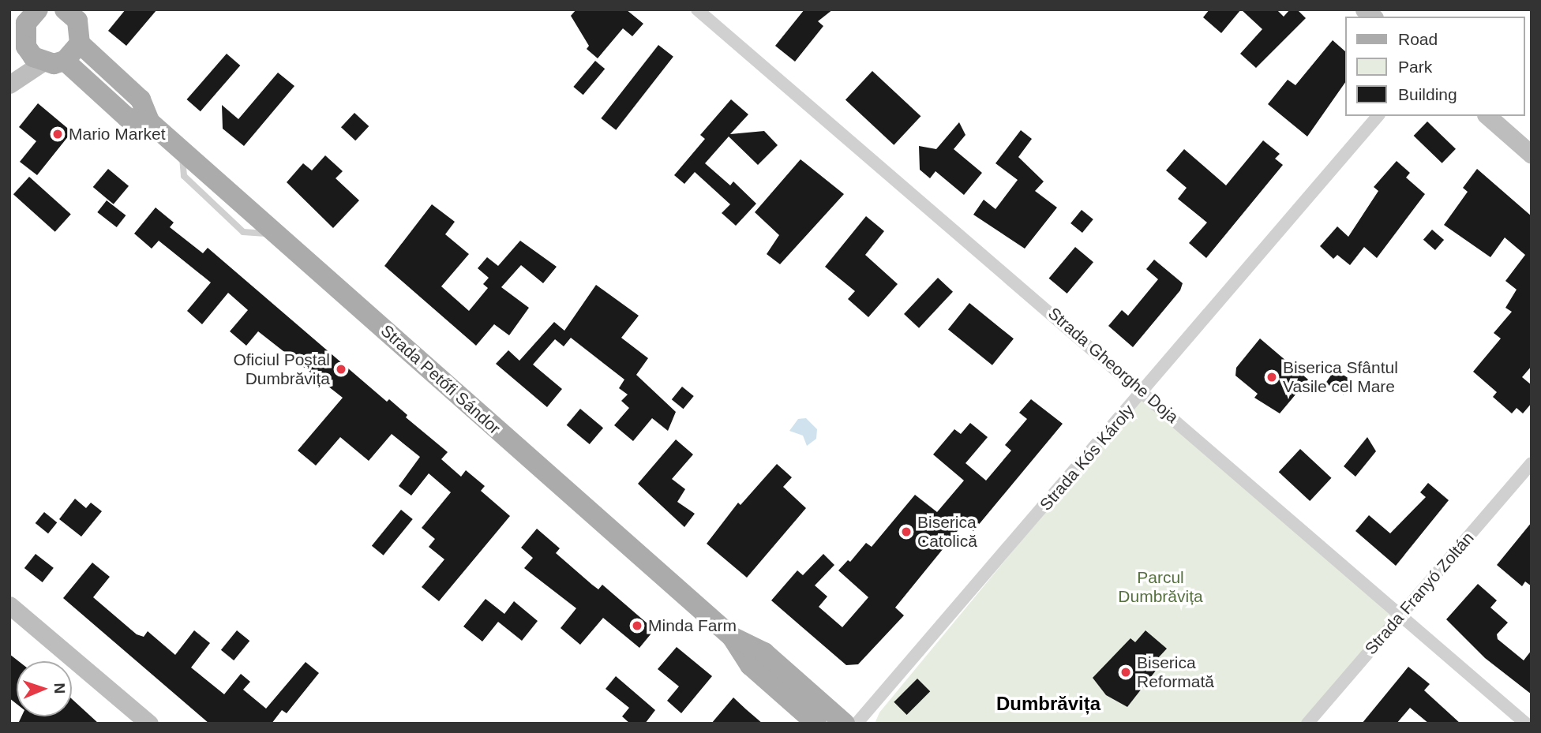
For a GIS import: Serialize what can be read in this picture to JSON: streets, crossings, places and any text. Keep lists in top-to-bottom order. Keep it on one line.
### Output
{"streets":{"main road":["Strada Petőfi Sándor"],"street":["Strada Gheorghe Doja","Strada Kós Károly","Strada Franyó Zoltán"]},"crossings":[["Strada Gheorghe Doja","Strada Kós Károly"],["Strada Gheorghe Doja","Strada Franyó Zoltán"]],"districts":["Dumbrăvița"],"parks":["Parcul Dumbrăvița"],"places":["Mario Market","Oficiul Poștal Dumbrăvița","Biserica Sfântul Vasile cel Mare","Biserica Catolică","Minda Farm","Biserica Reformată"],"legend":["Road","Park","Building"],"north":"right"}
